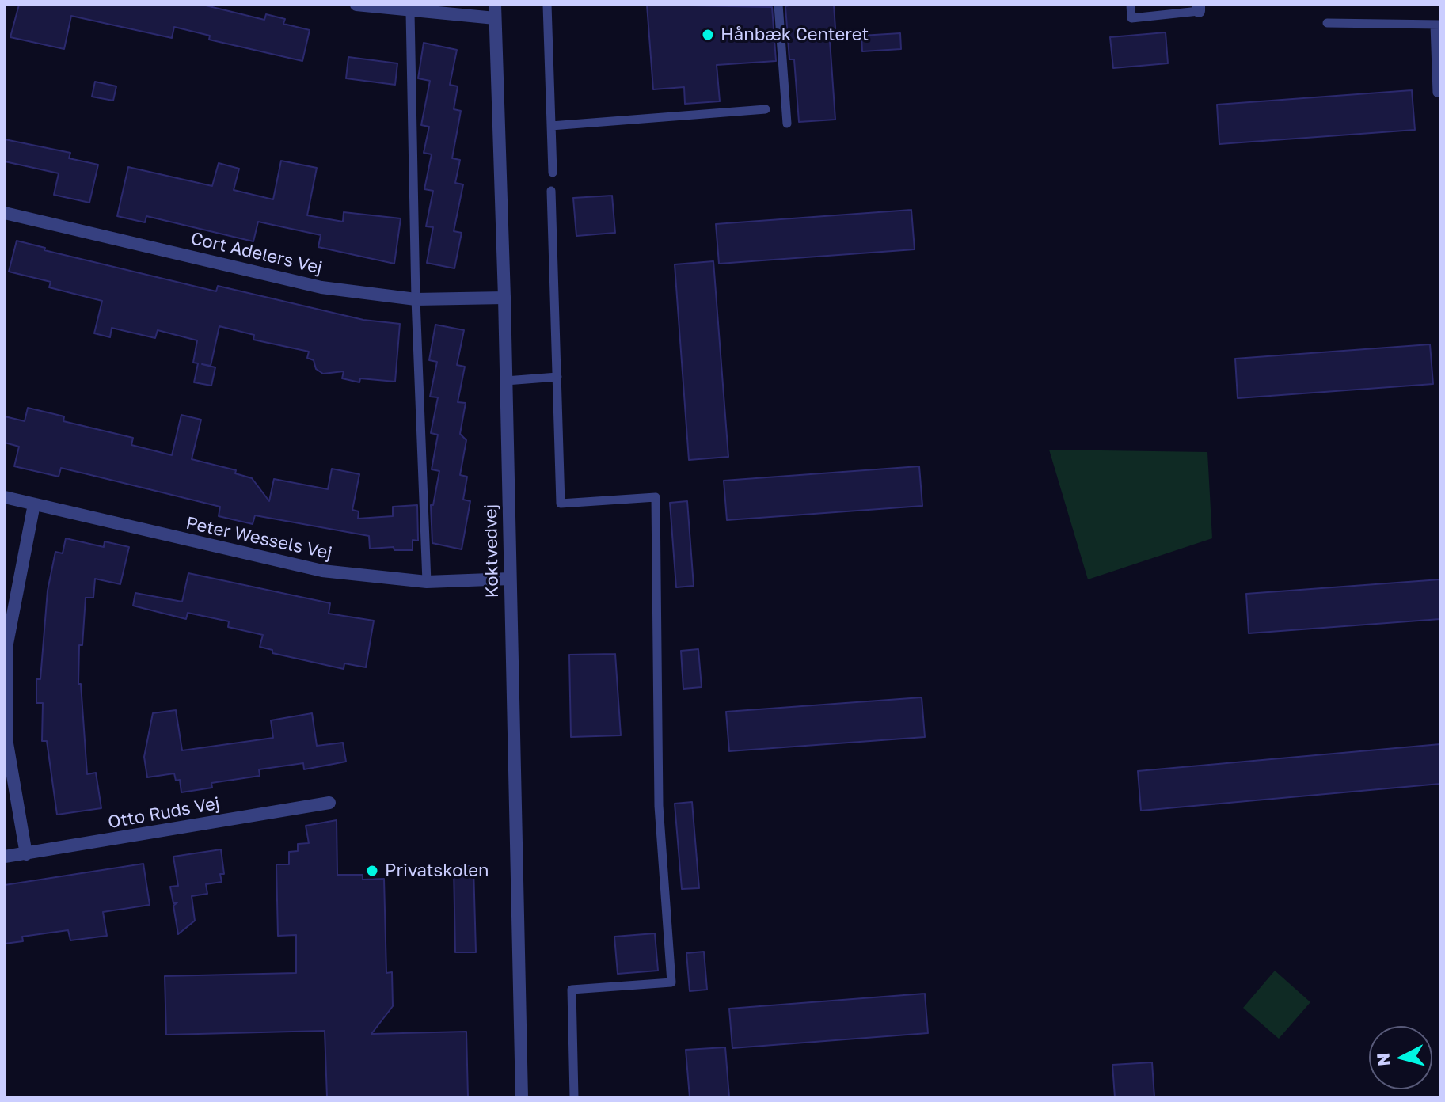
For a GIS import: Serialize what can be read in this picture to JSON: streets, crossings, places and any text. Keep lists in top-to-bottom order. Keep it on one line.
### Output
{"streets":{"street":["Cort Adelers Vej","Peter Wessels Vej","Koktvedvej","Otto Ruds Vej"]},"crossings":[["Cort Adelers Vej","Koktvedvej"],["Peter Wessels Vej","Koktvedvej"]],"places":["Hånbæk Centeret","Privatskolen"],"north":"left"}
